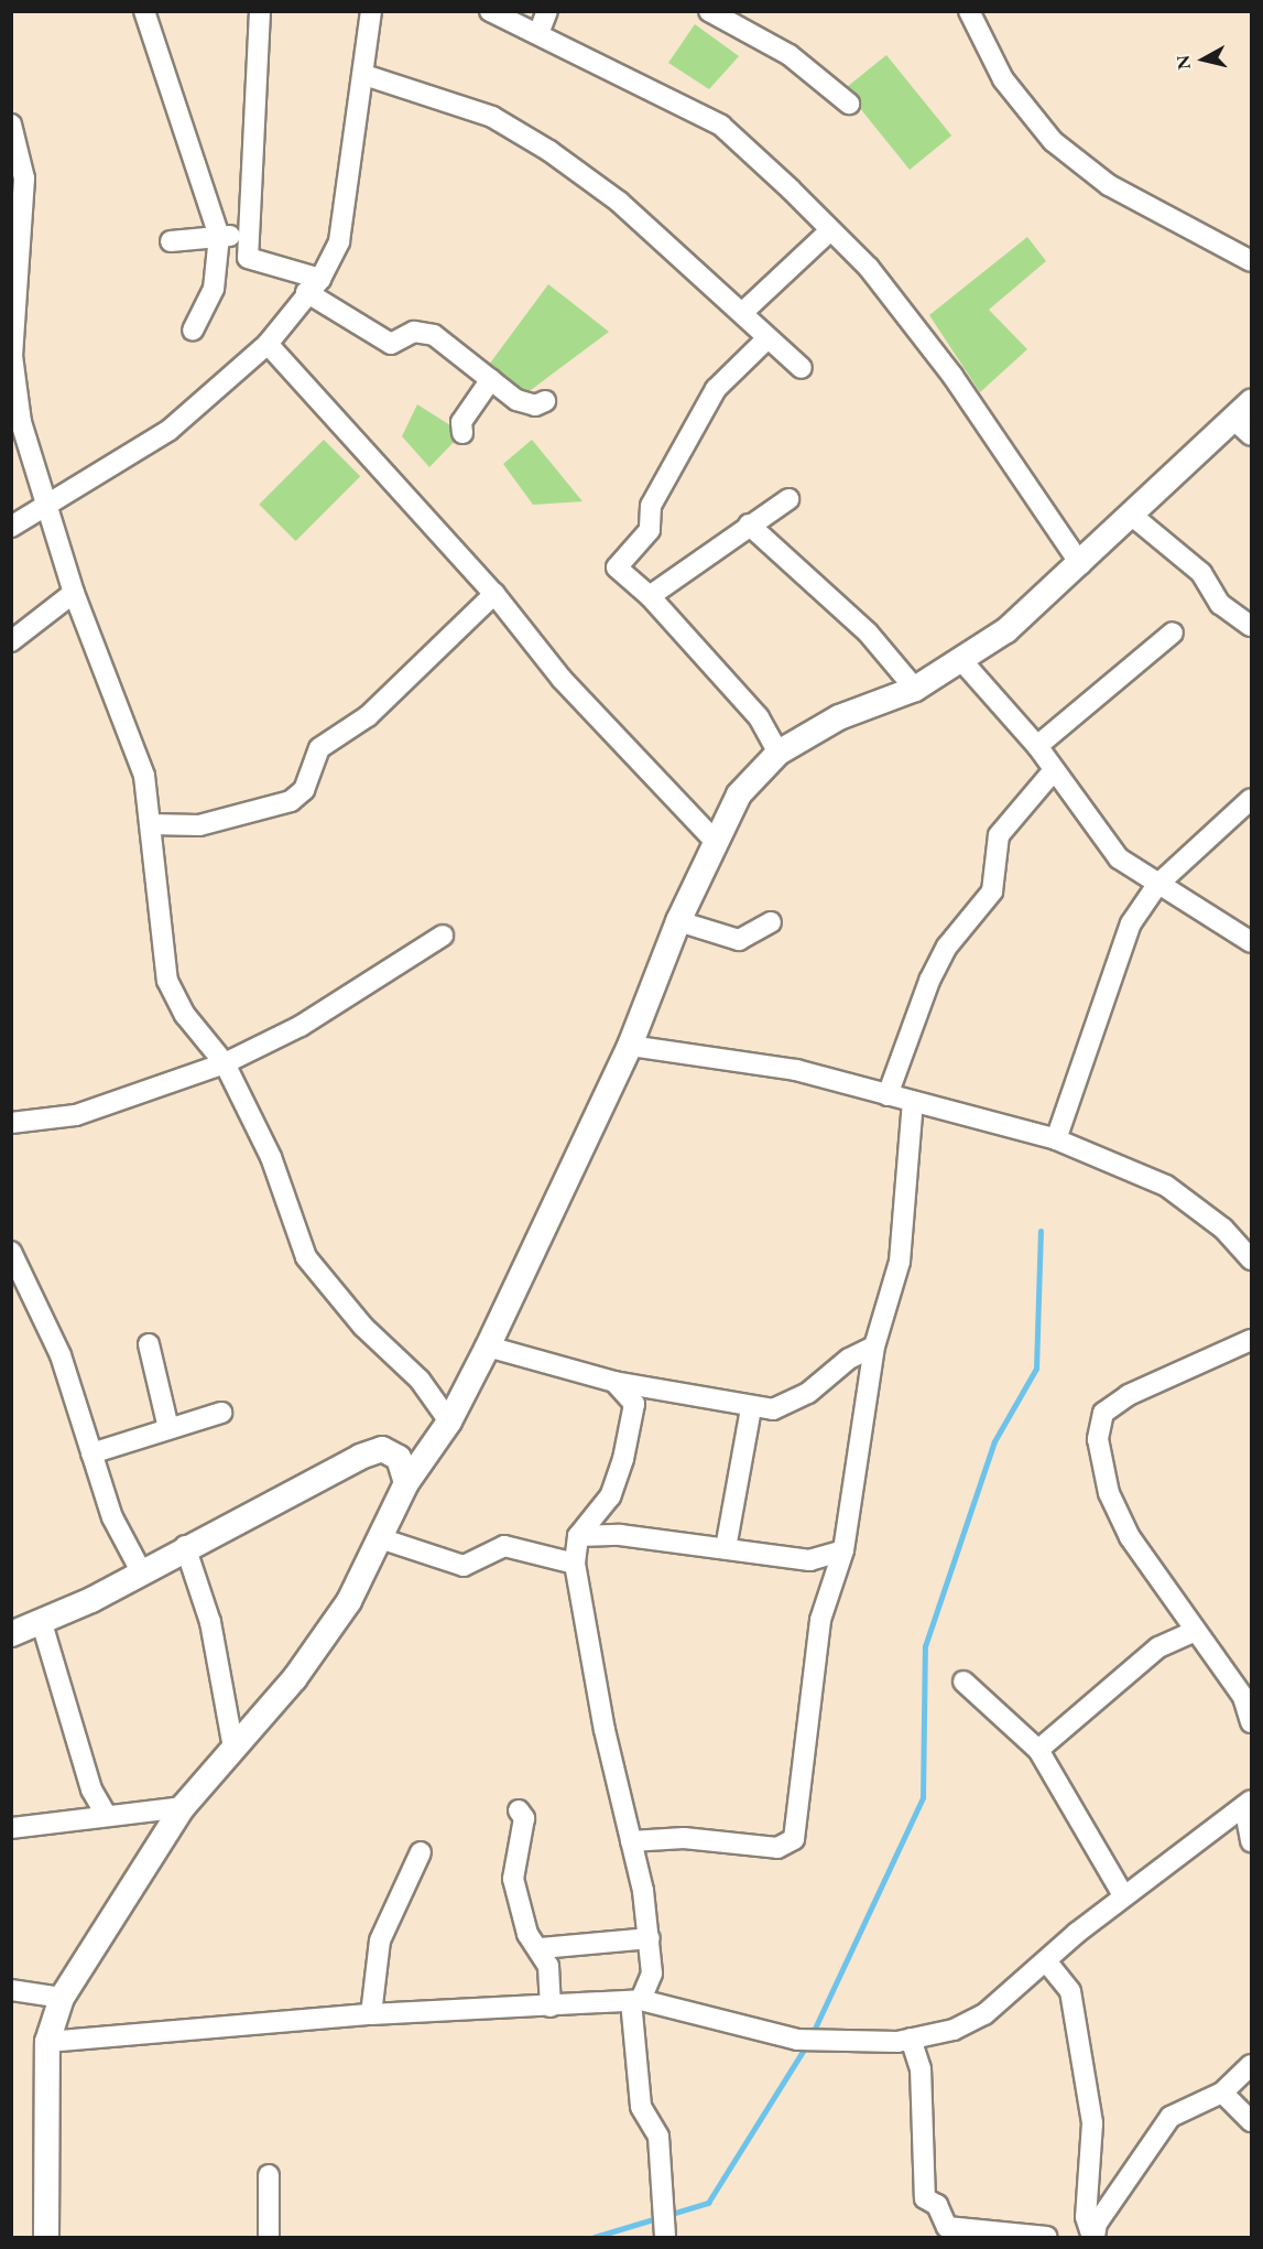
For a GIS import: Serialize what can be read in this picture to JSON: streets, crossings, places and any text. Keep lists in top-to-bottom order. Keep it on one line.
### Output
{"north":"left"}
